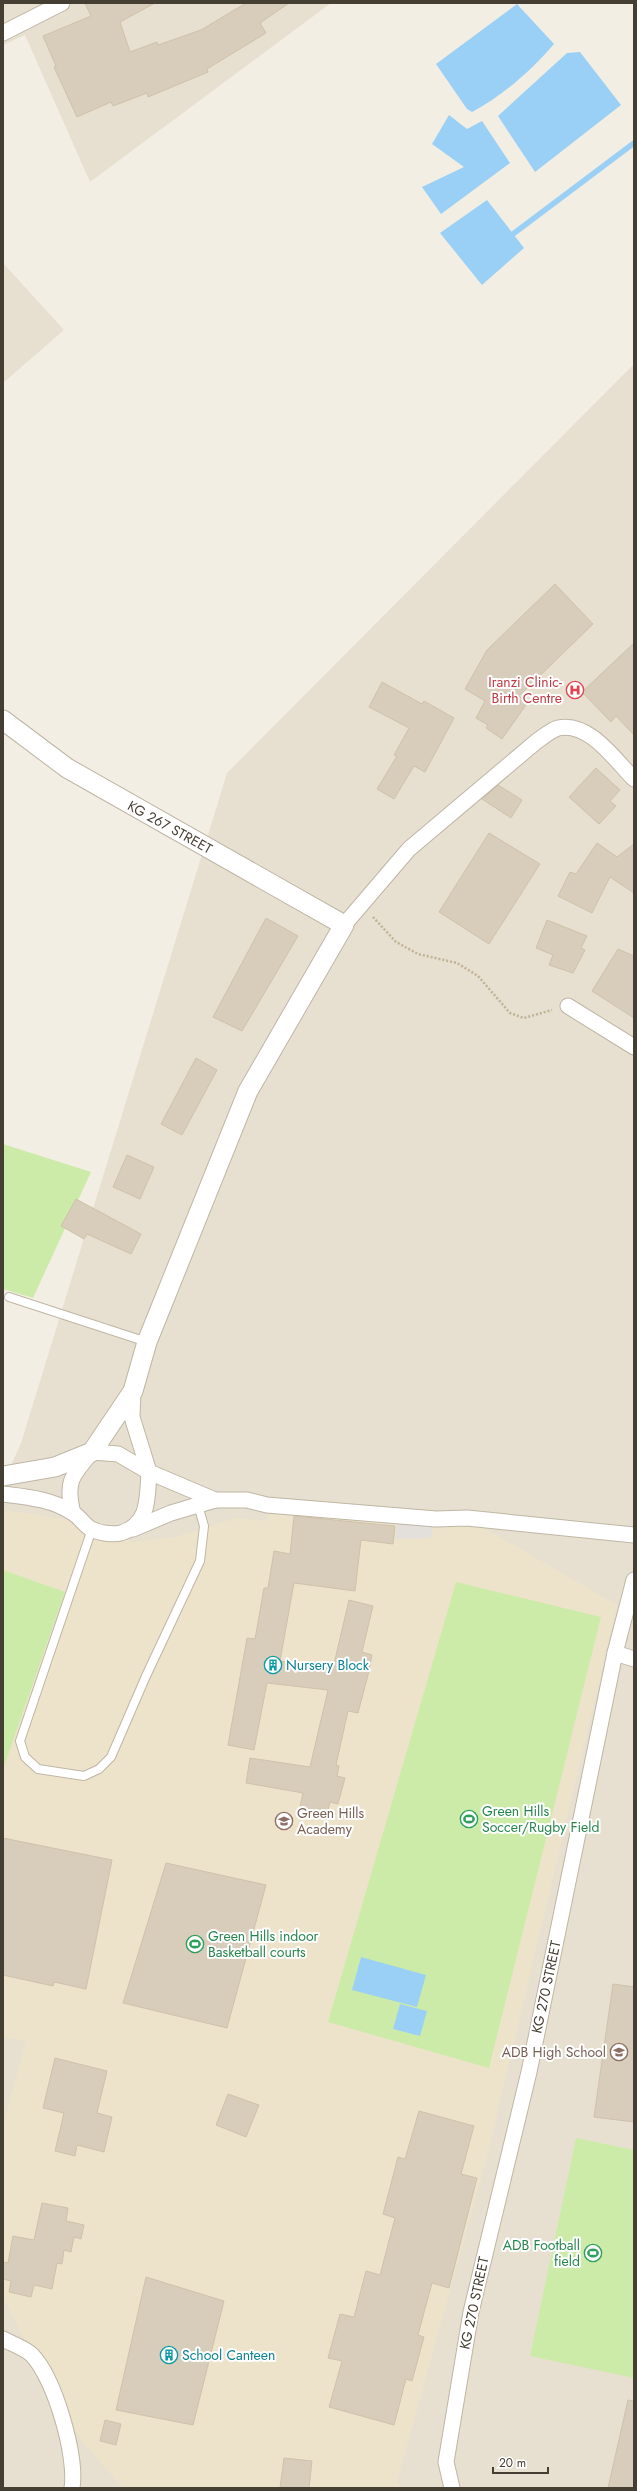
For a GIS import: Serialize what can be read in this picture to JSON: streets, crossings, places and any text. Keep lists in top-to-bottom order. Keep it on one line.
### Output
{"streets":{"street":["KG 267 STREET","KG 270 STREET"]},"places":{"hospital":["Iranzi Clinic- Birth Centre"],"building":["Nursery Block","School Canteen"],"sports":["Green Hills Soccer/Rugby Field","Green Hills indoor Basketball courts","ADB Football field"],"school or university":["Green Hills Academy","ADB High School"]},"scale_bar":"20 m"}
